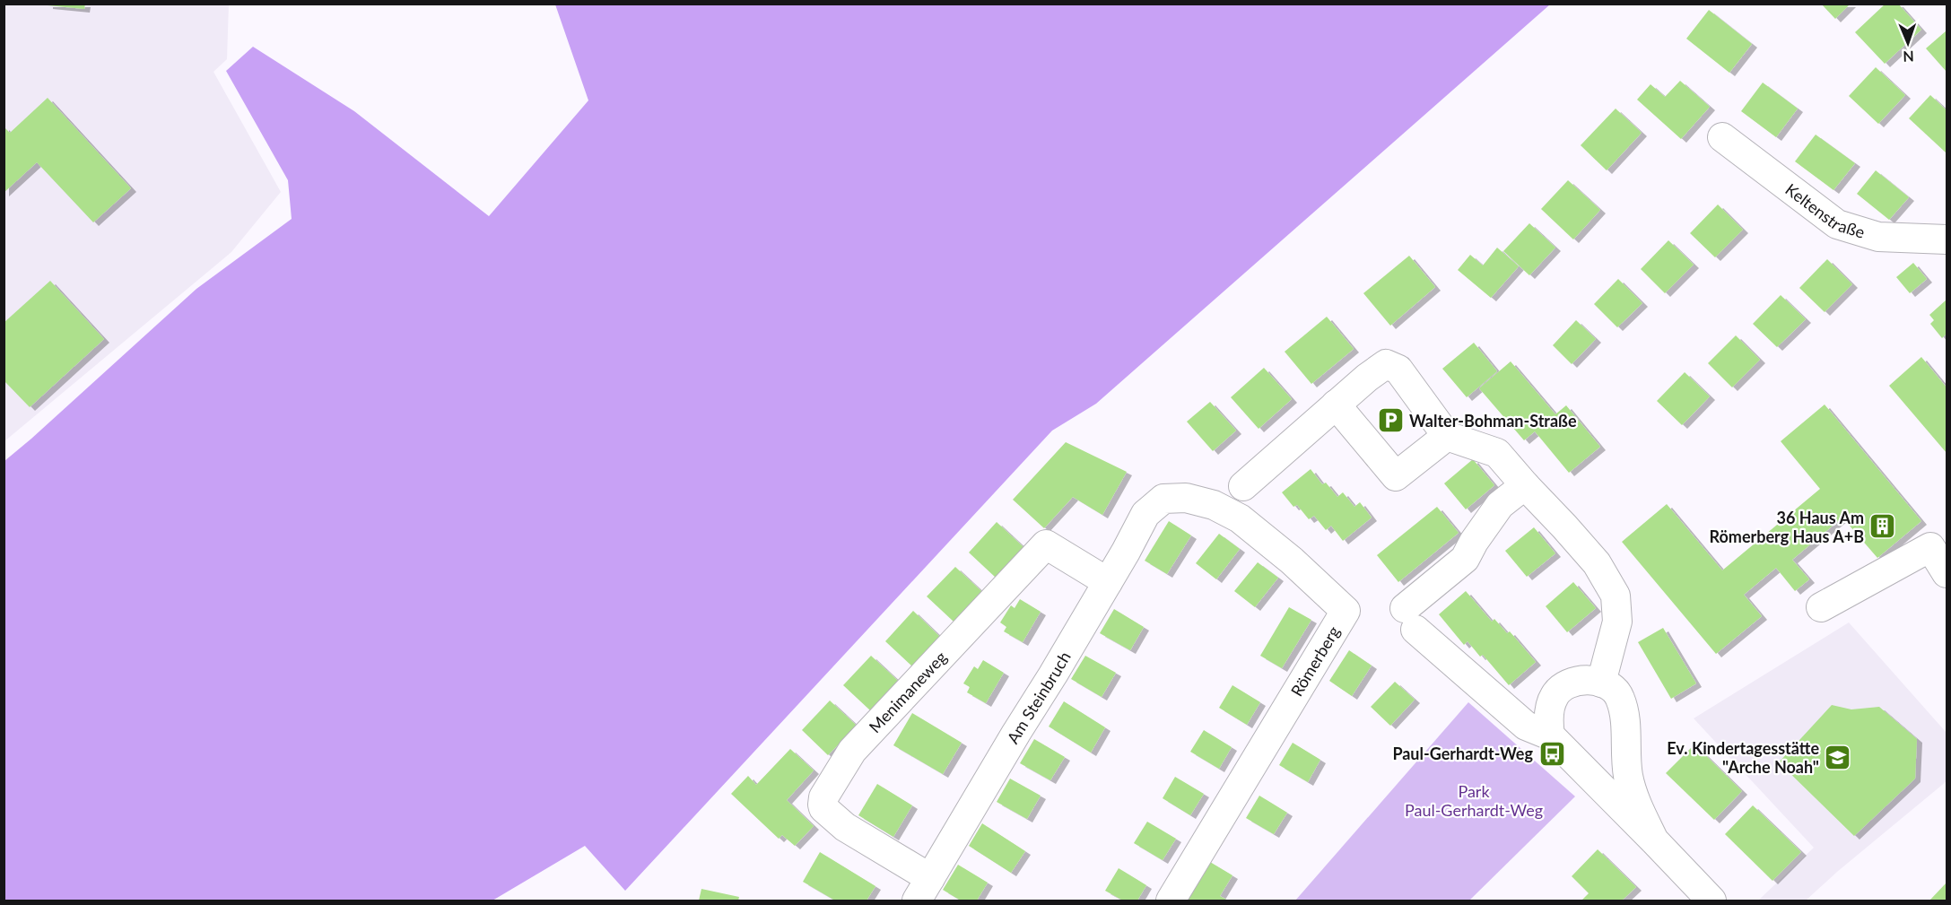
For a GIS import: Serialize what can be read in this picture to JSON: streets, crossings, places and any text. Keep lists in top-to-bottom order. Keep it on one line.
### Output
{"streets":{"street":["Keltenstraße","Römerberg","Menimaneweg","Am Steinbruch"]},"crossings":[["Römerberg","Am Steinbruch"],["Menimaneweg","Am Steinbruch"]],"parks":["Park Paul-Gerhardt-Weg"],"places":{"parking":["Walter-Bohman-Straße"],"building":["36 Haus Am Römerberg Haus A+B"],"bus stop":["Paul-Gerhardt-Weg"],"school or university":["Ev. Kindertagesstätte \"Arche Noah\""]},"north":"bottom"}
